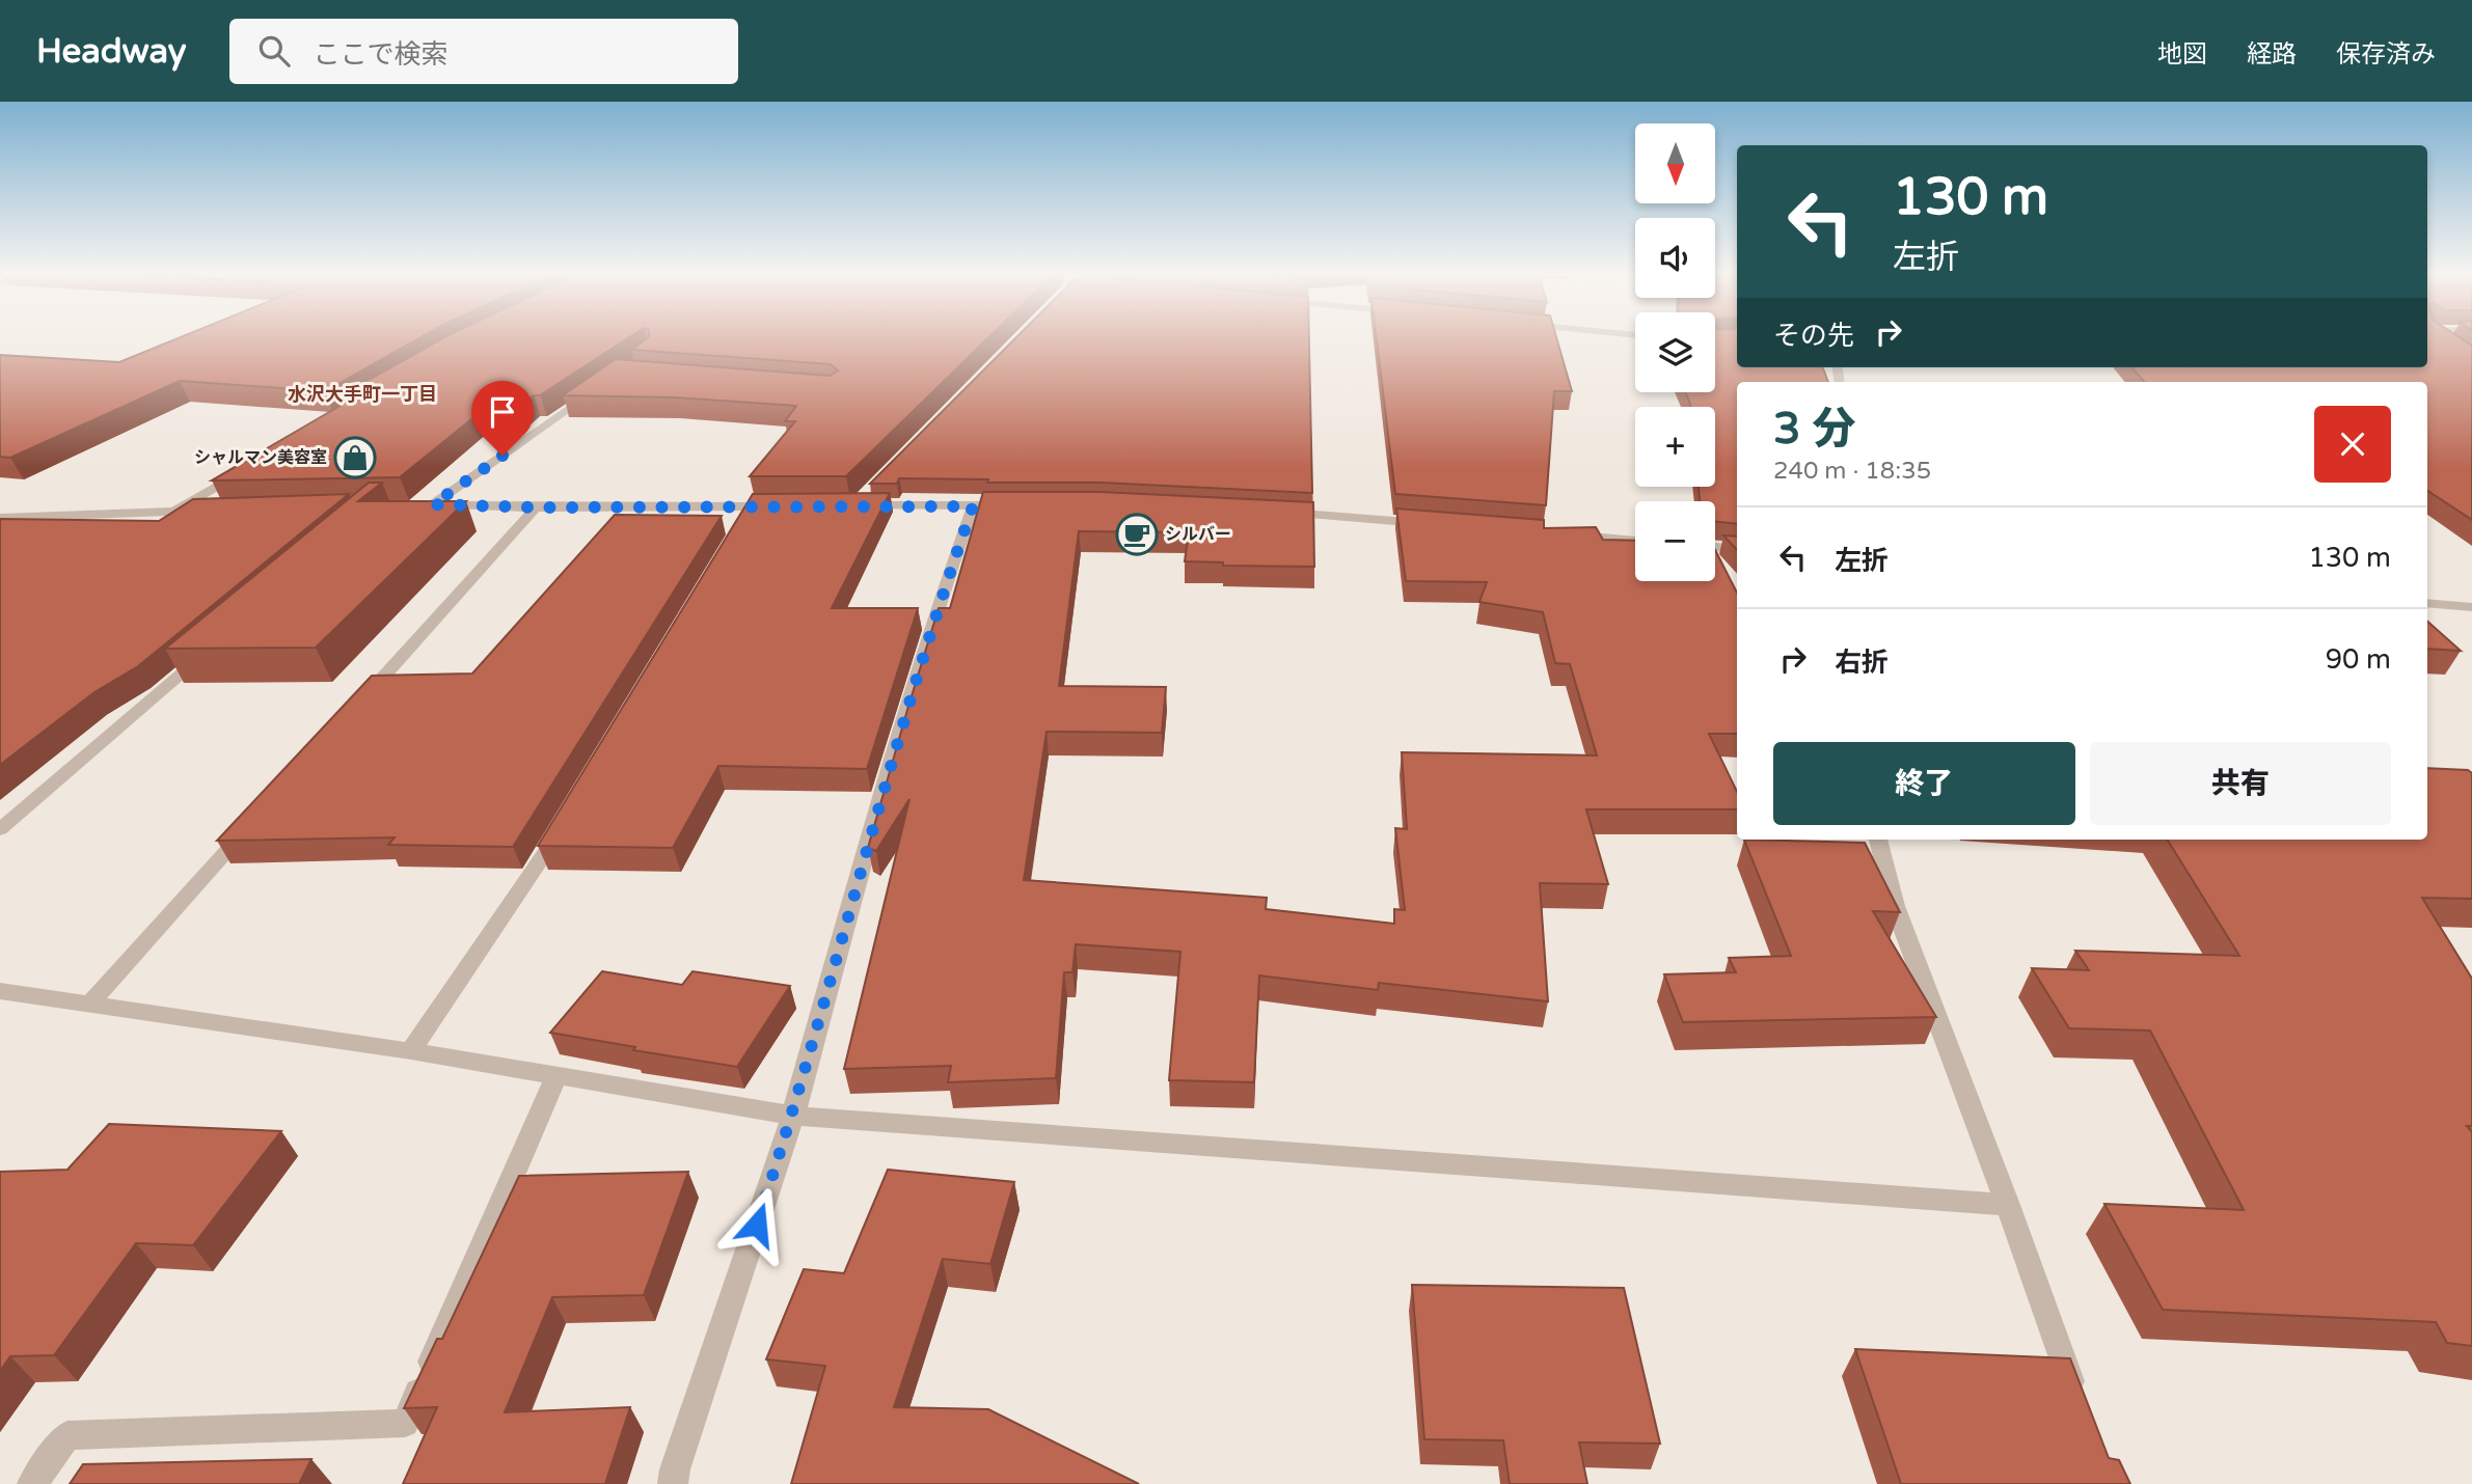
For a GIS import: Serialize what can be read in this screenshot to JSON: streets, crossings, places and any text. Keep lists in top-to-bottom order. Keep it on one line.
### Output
{"districts":["水沢大手町一丁目"],"places":{"shop":["シャルマン美容室"],"cafe":["シルバー"]},"north":"bottom","page":{"header":"Headway","search":"ここで検索","nav":["地図","経路","保存済み"],"map_buttons":["+","−"],"turn":["130 m","左折"],"then":"その先","heading":["3 分","240 m · 18:35"],"list":[{"name":"左折","value":"130 m"},{"name":"右折","value":"90 m"}],"buttons":["終了","共有"]}}
